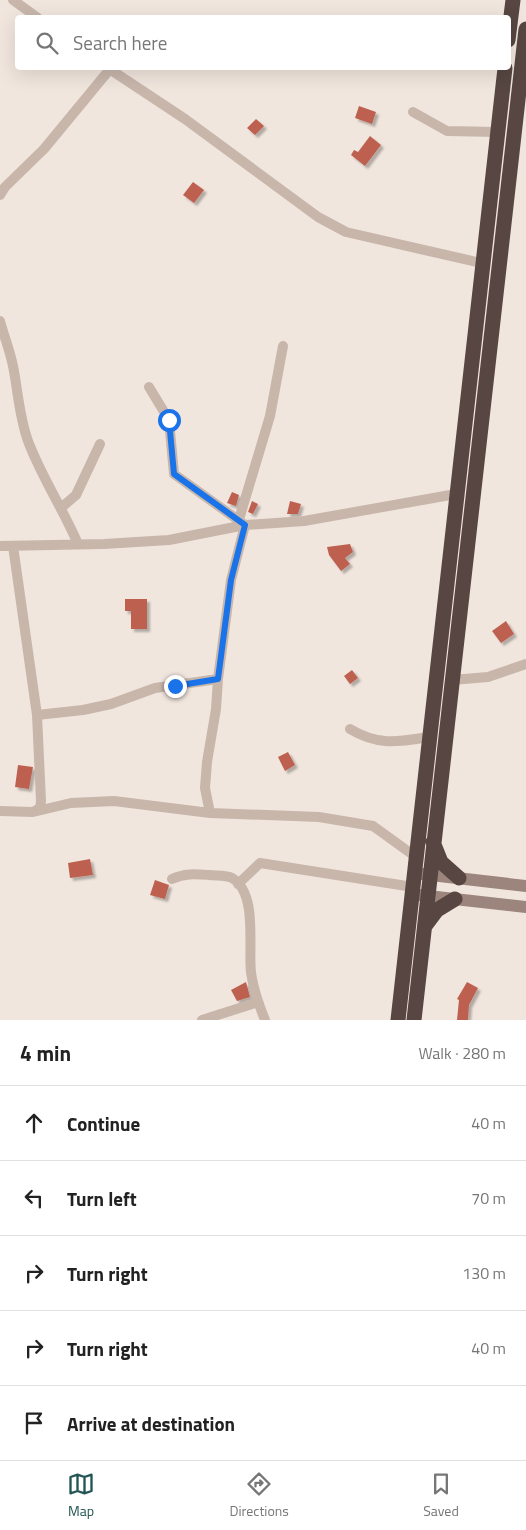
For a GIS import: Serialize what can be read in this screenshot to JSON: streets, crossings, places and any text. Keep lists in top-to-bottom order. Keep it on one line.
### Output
{"page":{"search":"Search here","heading":["4 min","Walk · 280 m"],"list":[["Continue","40 m"],["Turn left","70 m"],["Turn right","130 m"],["Turn right","40 m"],"Arrive at destination"],"nav":["Map","Directions","Saved"]}}
